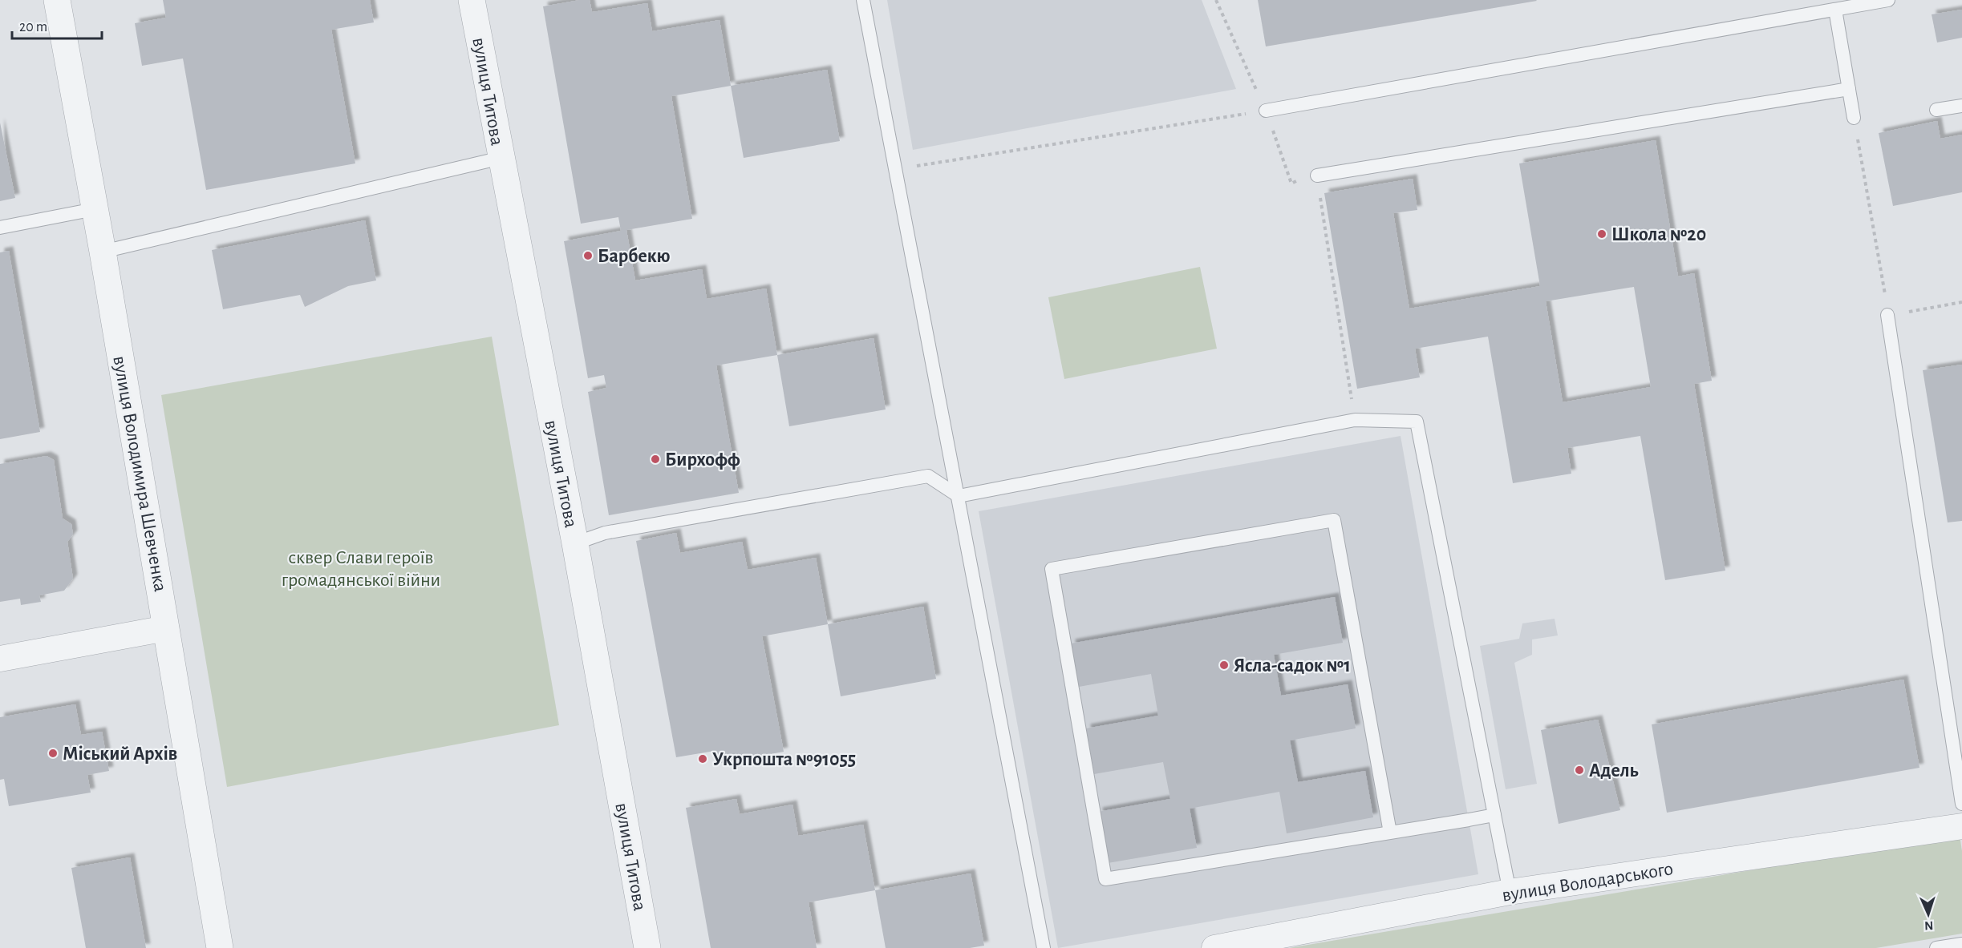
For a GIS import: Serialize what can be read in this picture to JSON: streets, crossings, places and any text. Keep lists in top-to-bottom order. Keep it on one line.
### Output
{"streets":{"street":["вулиця Титова","вулиця Володимира Шевченка","вулиця Володарського"]},"parks":["сквер Слави героїв громадянської війни"],"places":["Школа №20","Барбекю","Бирхофф","Ясла-садок №1","Міський Архів","Укрпошта №91055","Адель"],"scale_bar":"20 m","north":"bottom"}
